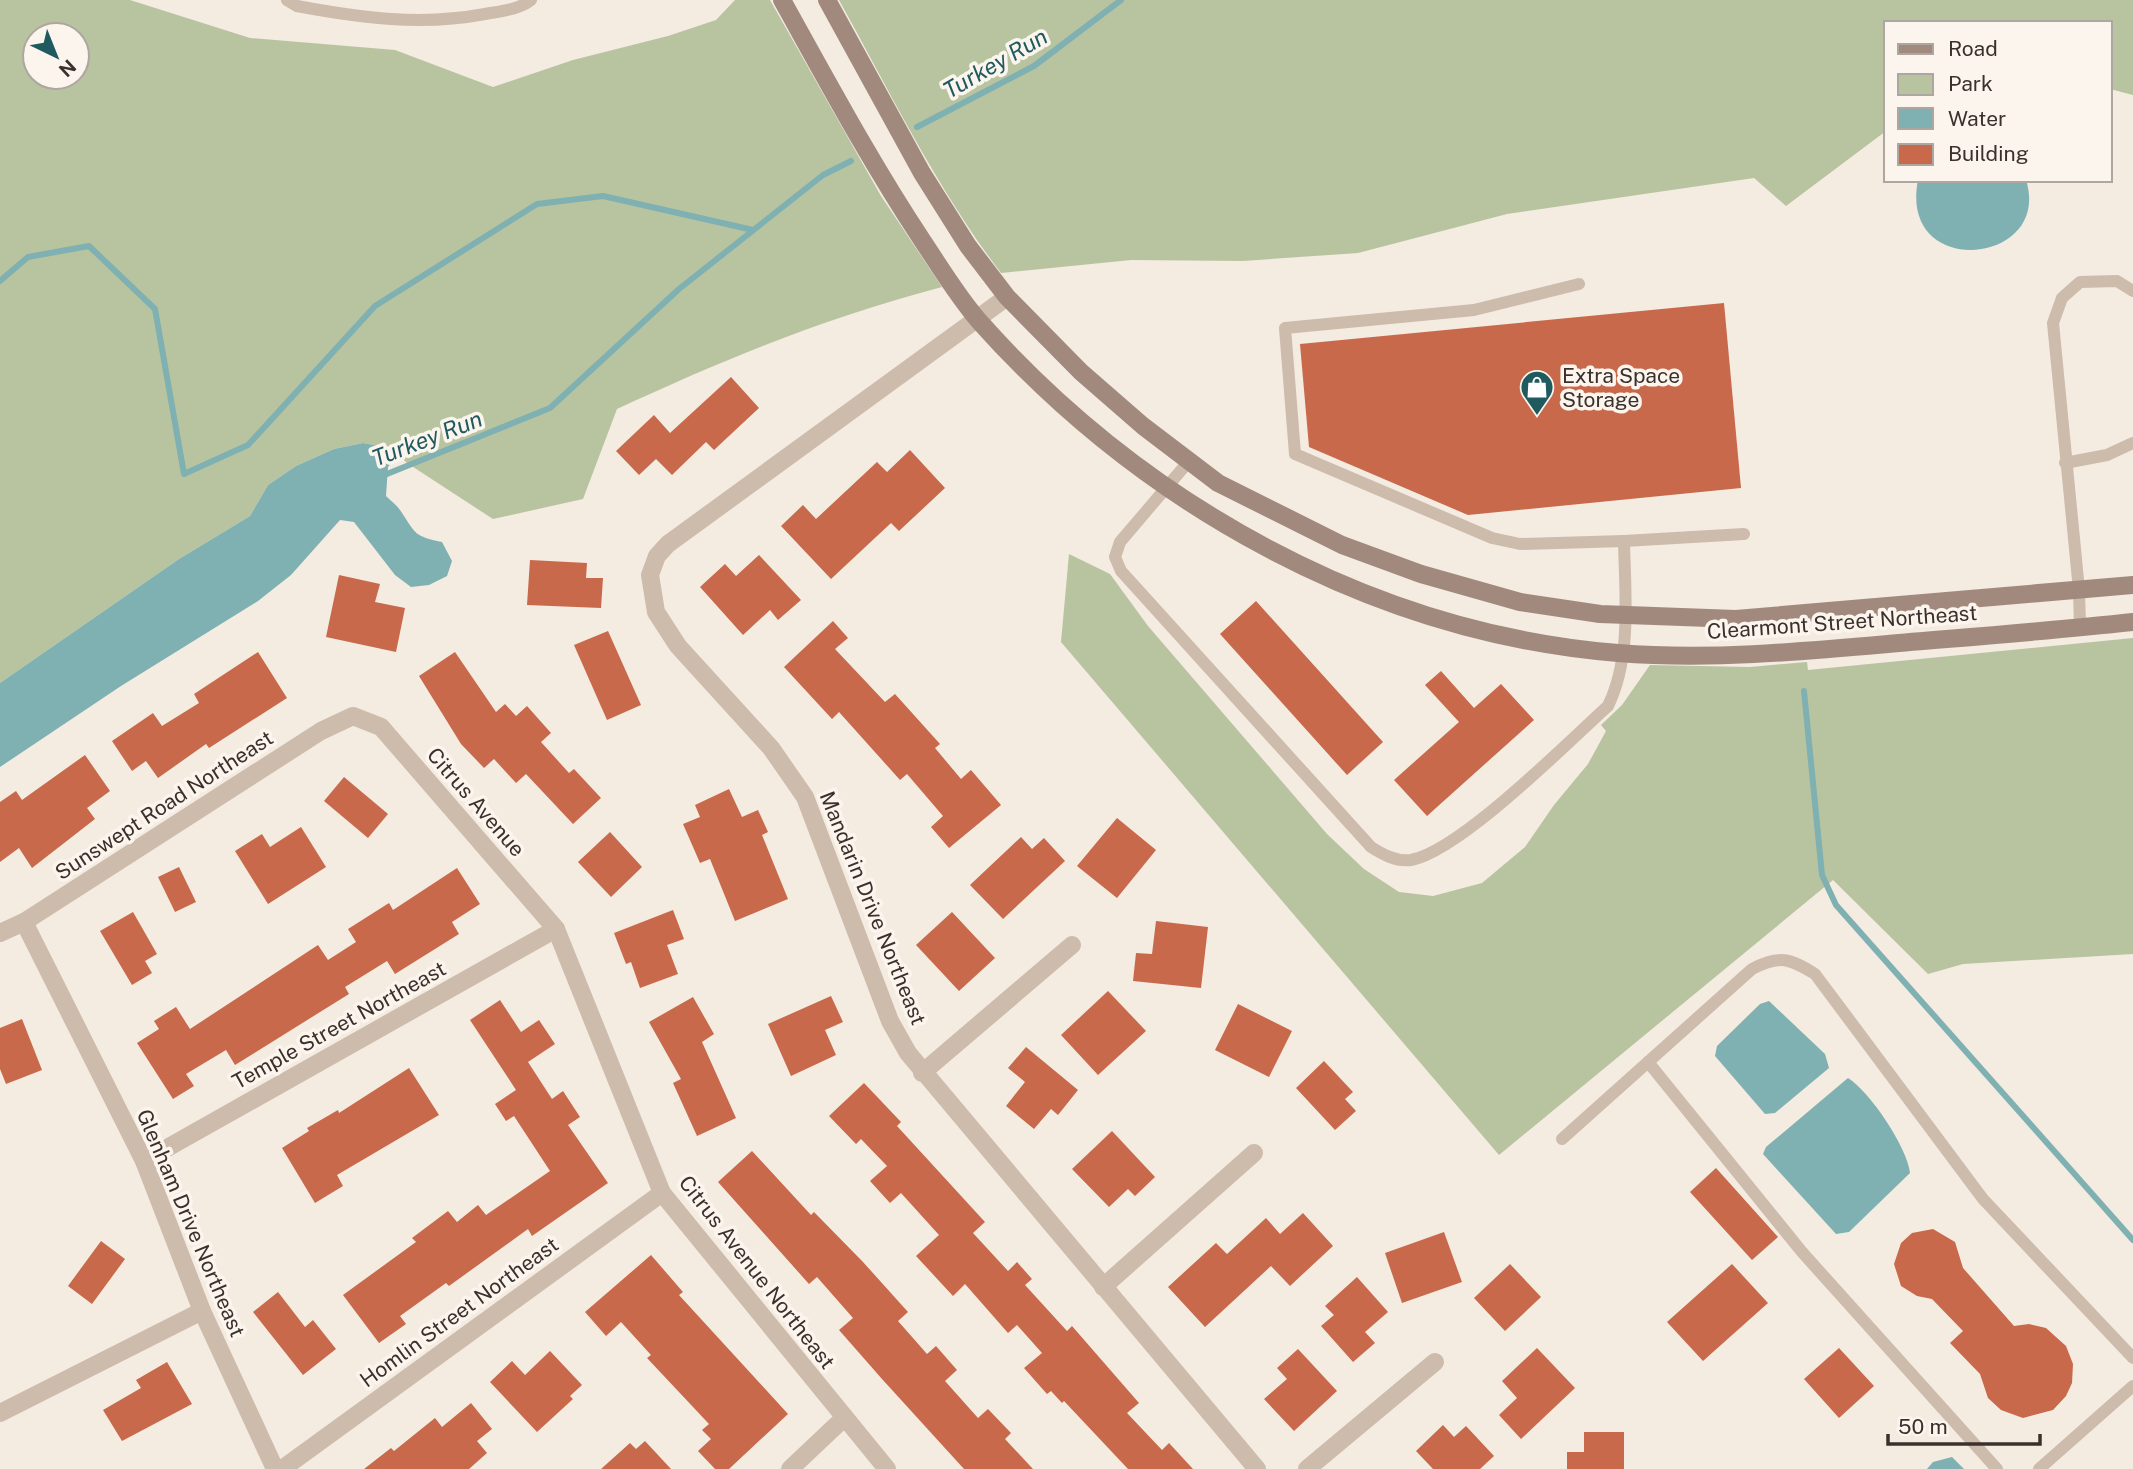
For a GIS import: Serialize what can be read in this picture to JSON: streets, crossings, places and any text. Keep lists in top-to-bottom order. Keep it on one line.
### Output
{"streets":{"street":["Clearmont Street Northeast","Citrus Avenue","Sunswept Road Northeast","Mandarin Drive Northeast","Temple Street Northeast","Glenham Drive Northeast","Citrus Avenue Northeast","Homlin Street Northeast"]},"crossings":[["Clearmont Street Northeast","Mandarin Drive Northeast"],["Citrus Avenue","Sunswept Road Northeast"],["Citrus Avenue","Temple Street Northeast"],["Citrus Avenue","Citrus Avenue Northeast"],["Sunswept Road Northeast","Glenham Drive Northeast"],["Temple Street Northeast","Glenham Drive Northeast"],["Temple Street Northeast","Citrus Avenue Northeast"],["Citrus Avenue Northeast","Homlin Street Northeast"]],"water":["Turkey Run"],"places":{"shop":["Extra Space Storage"]},"legend":["Road","Park","Water","Building"],"scale_bar":"50 m","north":"bottom right"}
